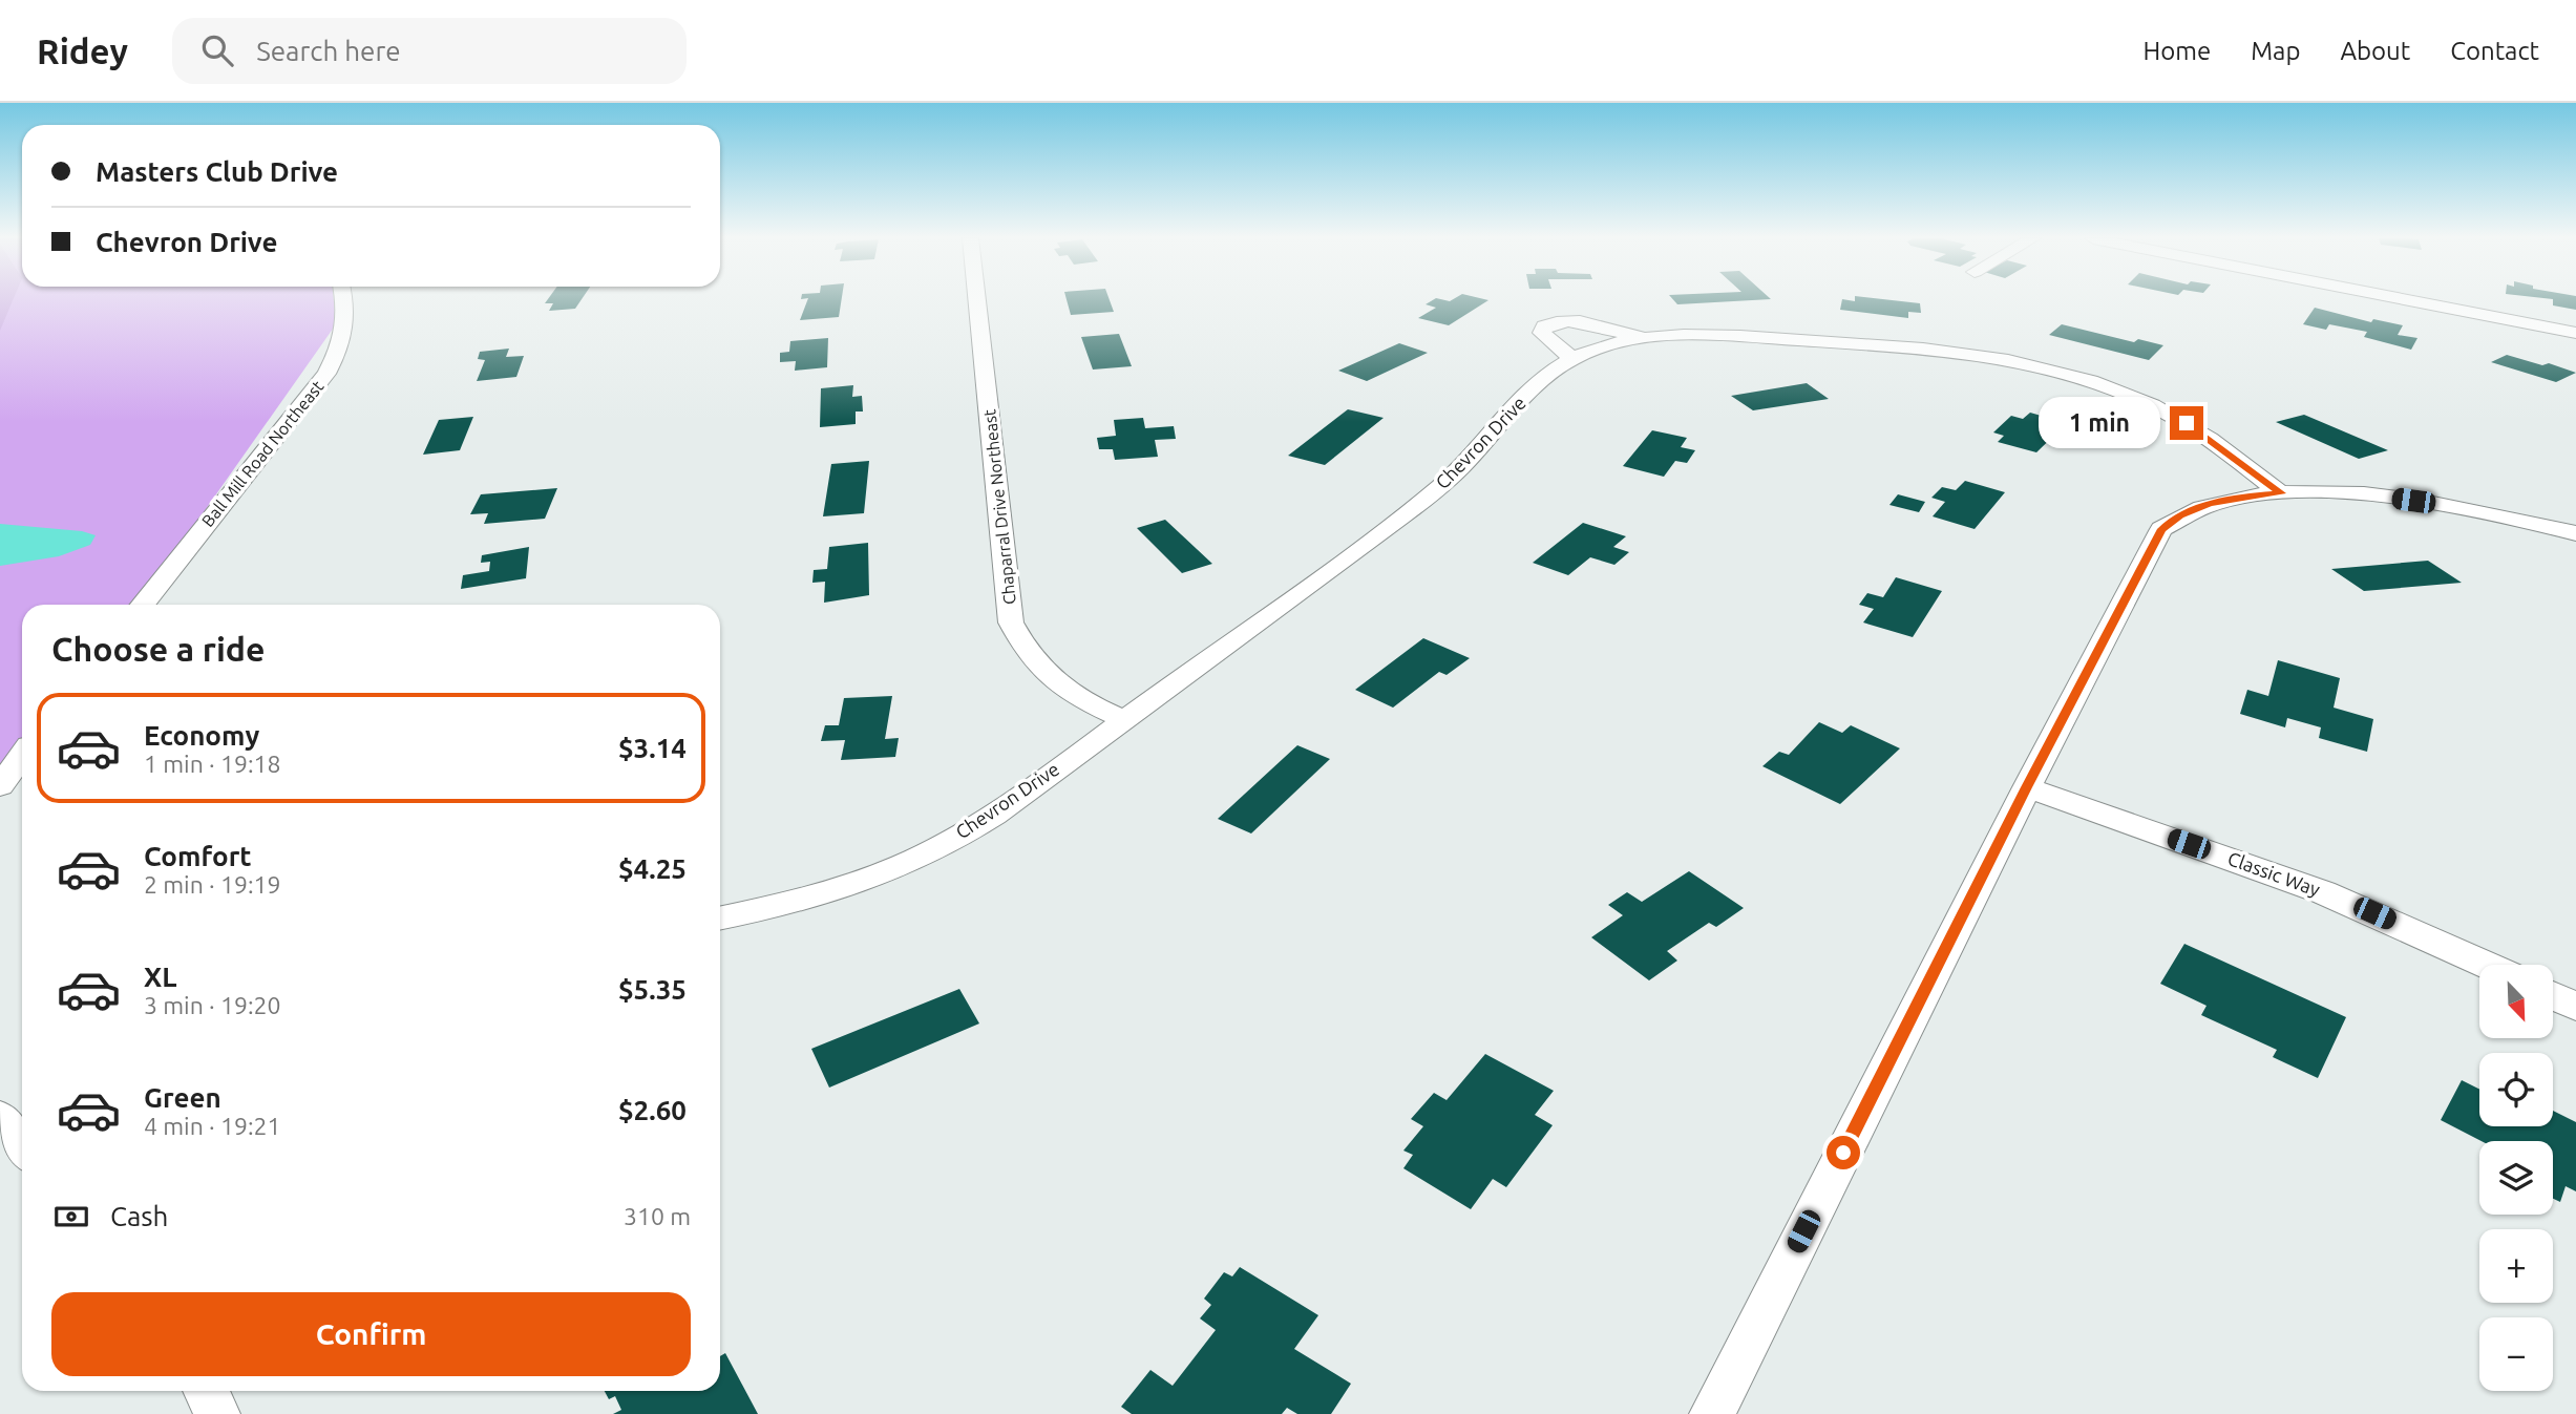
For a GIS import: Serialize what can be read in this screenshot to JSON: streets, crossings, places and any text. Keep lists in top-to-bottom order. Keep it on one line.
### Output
{"streets":{"street":["Chevron Drive","Ball Mill Road Northeast","Chaparral Drive Northeast","Classic Way"]},"crossings":[["Chevron Drive","Chaparral Drive Northeast"]],"north":"bottom right","page":{"header":"Ridey","search":"Search here","nav":["Home","Map","About","Contact"],"banner":["Masters Club Drive","Chevron Drive"],"bubble":"1 min","heading":"Choose a ride","list":[{"name":"Economy","note":"1 min · 19:18","value":"$3.14"},{"name":"Comfort","note":"2 min · 19:19","value":"$4.25"},{"name":"XL","note":"3 min · 19:20","value":"$5.35"},{"name":"Green","note":"4 min · 19:21","value":"$2.60"}],"map_buttons":["+","−"],"pay":["Cash","310 m"],"buttons":"Confirm"}}
